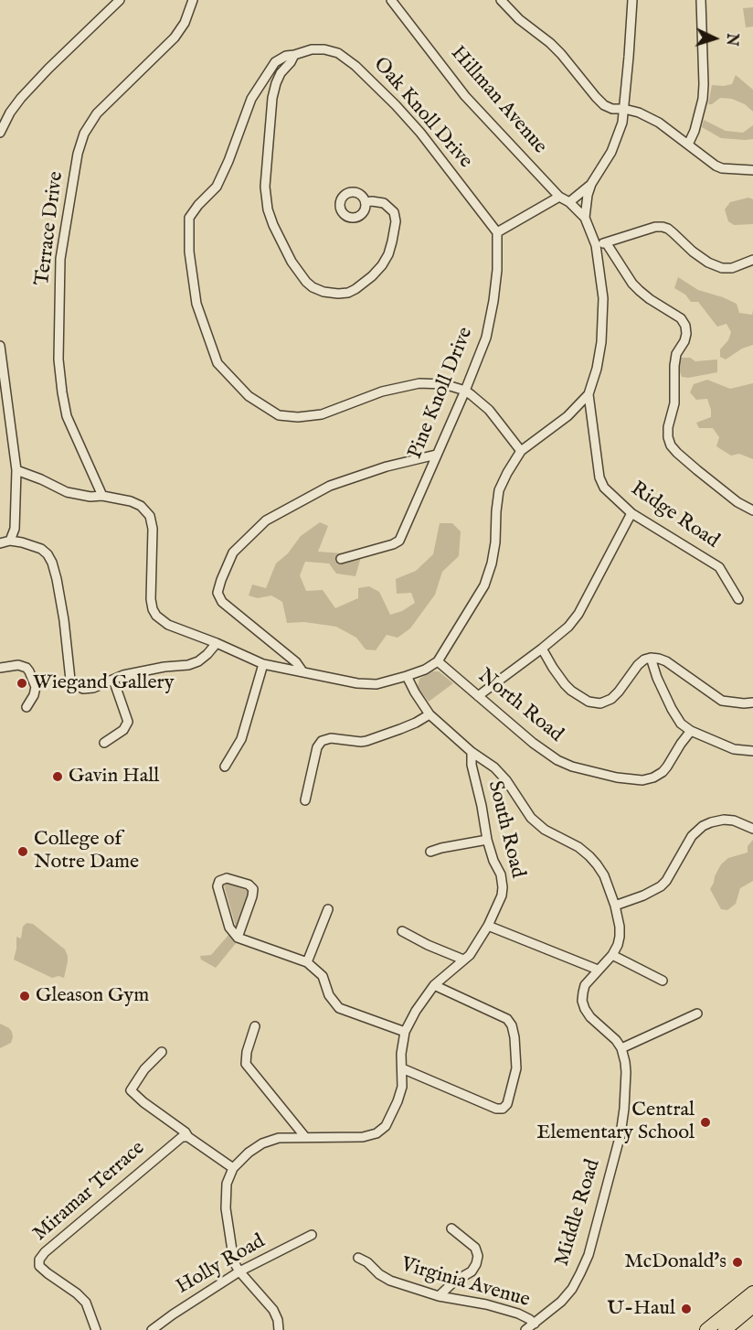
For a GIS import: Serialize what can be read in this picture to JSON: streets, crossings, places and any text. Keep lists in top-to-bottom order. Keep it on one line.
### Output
{"streets":{"street":["Hillman Avenue","Oak Knoll Drive","Terrace Drive","Pine Knoll Drive","Ridge Road","North Road","South Road","Miramar Terrace","Middle Road","Holly Road","Virginia Avenue"]},"crossings":[["Oak Knoll Drive","Pine Knoll Drive"],["Middle Road","Virginia Avenue"]],"places":["Wiegand Gallery","Gavin Hall","College of Notre Dame","Gleason Gym","Central Elementary School","McDonald's","U-Haul"],"north":"right"}
